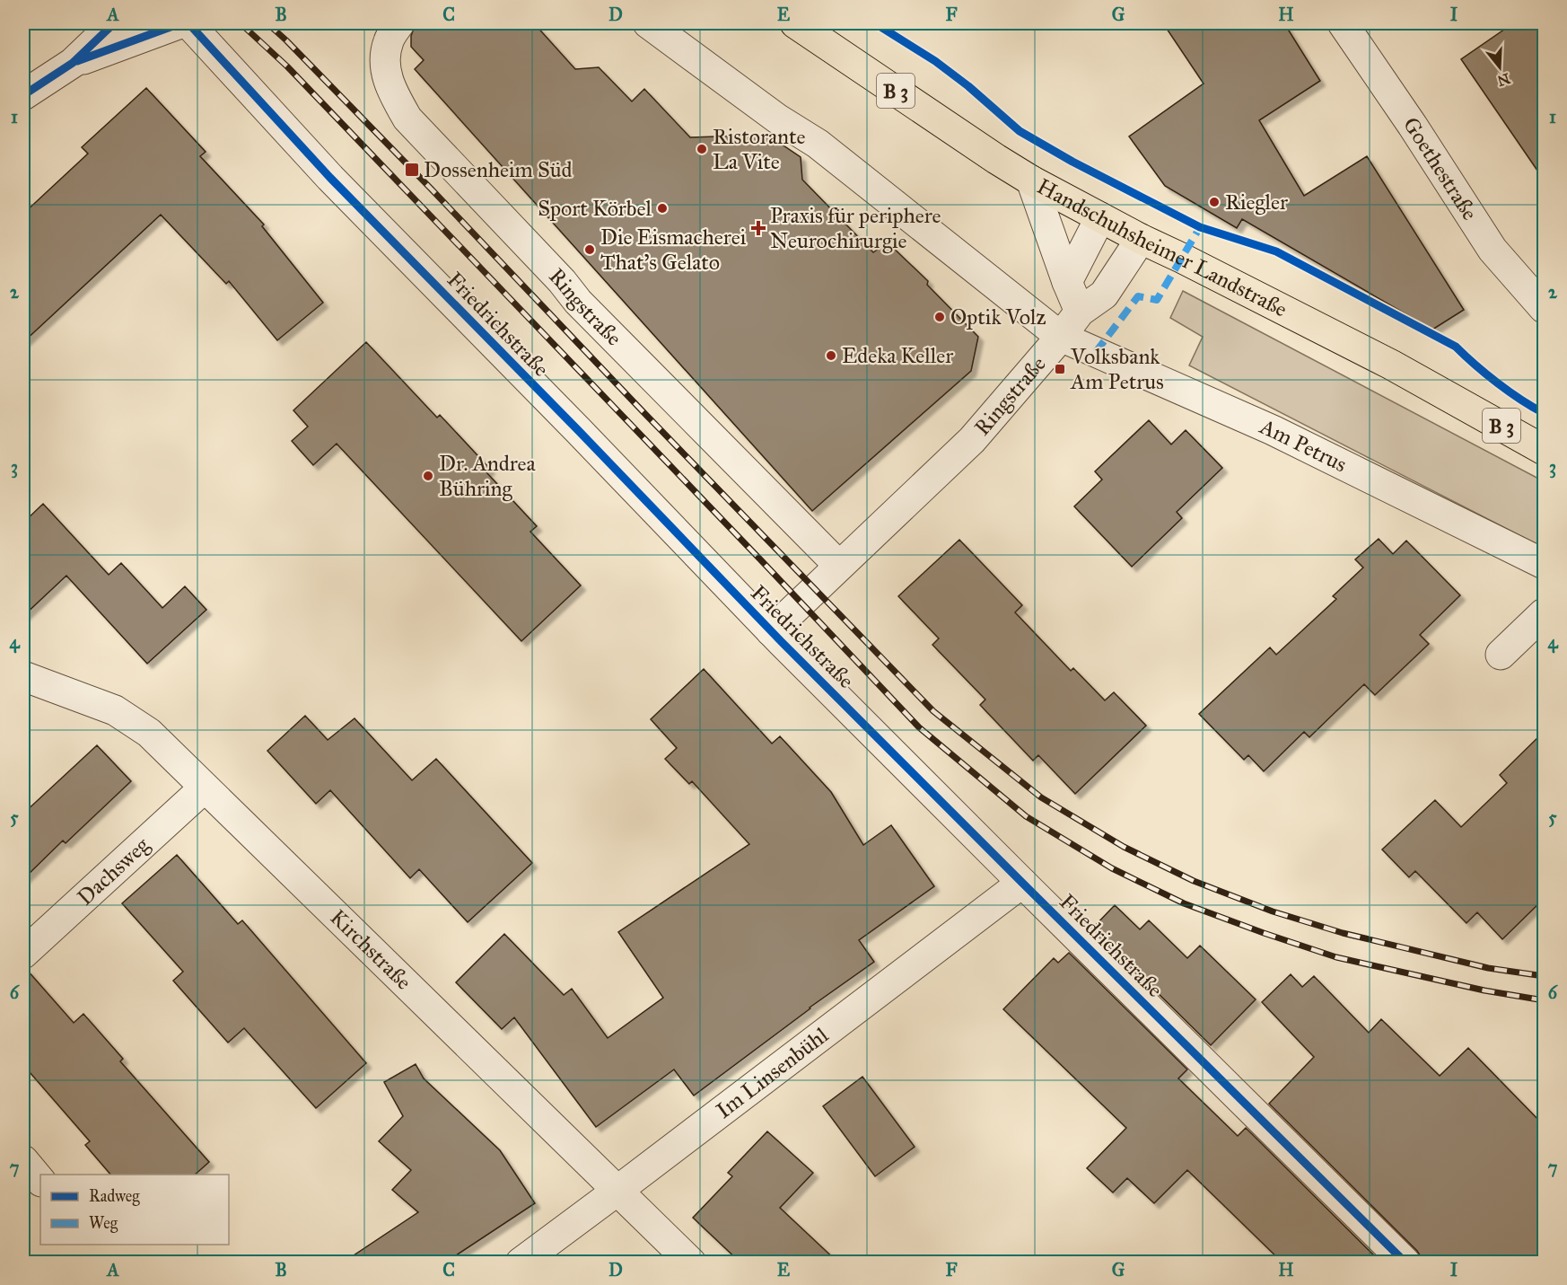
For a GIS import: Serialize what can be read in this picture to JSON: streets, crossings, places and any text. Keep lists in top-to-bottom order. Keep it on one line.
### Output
{"streets":{"main road":["B 3","Handschuhsheimer Landstraße"],"street":["Goethestraße","Ringstraße","Friedrichstraße","Am Petrus","Dachsweg","Kirchstraße","Im Linsenbühl"]},"crossings":[["Handschuhsheimer Landstraße","Ringstraße"],["Ringstraße","Friedrichstraße"],["Ringstraße","Am Petrus"],["Friedrichstraße","Im Linsenbühl"],["Dachsweg","Kirchstraße"],["Kirchstraße","Im Linsenbühl"]],"places":{"other":["Ristorante La Vite","Riegler","Sport Körbel","Die Eismacherei That's Gelato","Optik Volz","Edeka Keller","Dr. Andrea Bühring"],"transit":["Dossenheim Süd","Volksbank Am Petrus"],"health":["Praxis für periphere Neurochirurgie"]},"legend":["Radweg","Weg"],"north":"bottom","grid":{"columns":["A","B","C","D","E","F","G","H","I"],"rows":["1","2","3","4","5","6","7"]}}
